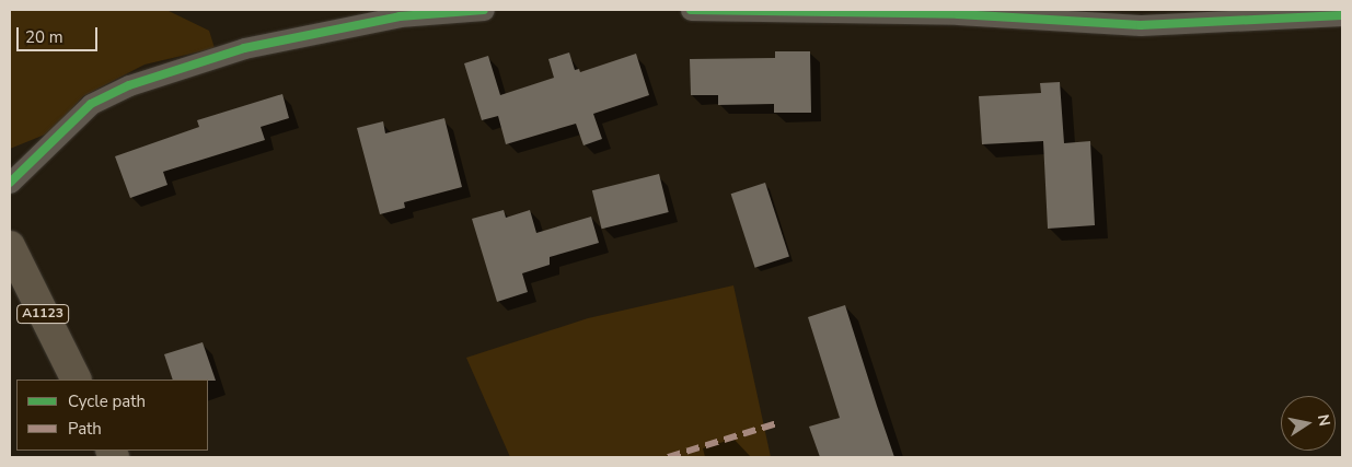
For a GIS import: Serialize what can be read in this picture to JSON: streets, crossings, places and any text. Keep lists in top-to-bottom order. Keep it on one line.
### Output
{"streets":{"main road":["A1123"]},"legend":["Cycle path","Path"],"scale_bar":"20 m","north":"right"}
